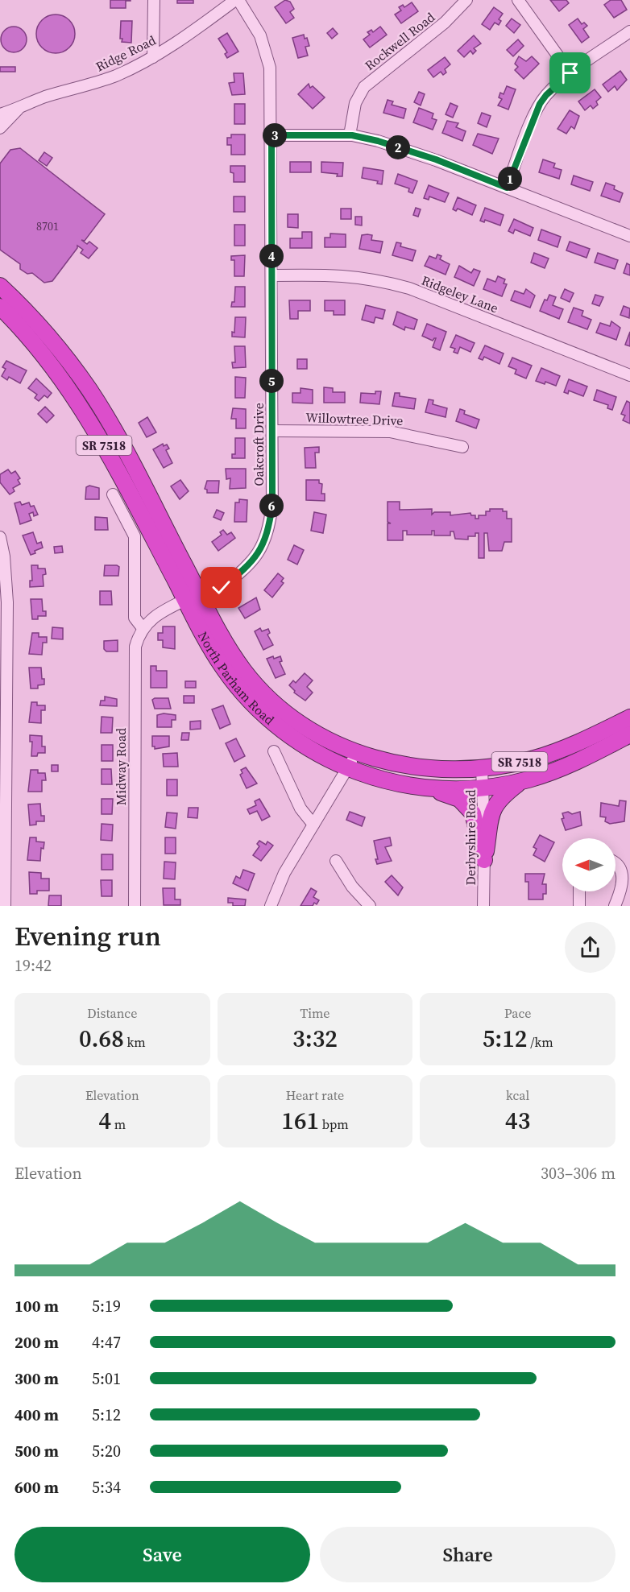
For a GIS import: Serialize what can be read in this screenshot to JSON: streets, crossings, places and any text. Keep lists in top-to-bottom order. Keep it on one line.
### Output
{"streets":{"highway":["SR 7518","North Parham Road"],"street":["Rockwell Road","Ridge Road","Ridgeley Lane","Willowtree Drive","Oakcroft Drive","Midway Road","Derbyshire Road"]},"crossings":[["Ridge Road","Oakcroft Drive"],["Ridgeley Lane","Oakcroft Drive"],["Willowtree Drive","Oakcroft Drive"],["North Parham Road","Midway Road"],["North Parham Road","Derbyshire Road"]],"house_numbers":["8701"],"north":"left","page":{"pins":["3","2","1","4","5","6"],"heading":["Evening run","19:42"],"stats":[["Distance","0.68 km"],["Time","3:32"],["Pace","5:12 /km"],["Elevation","4 m"],["Heart rate","161 bpm"],["kcal","43"]],"chart":["Elevation","303–306 m"],"list":[{"name":"100 m","note":"5:19"},{"name":"200 m","note":"4:47"},{"name":"300 m","note":"5:01"},{"name":"400 m","note":"5:12"},{"name":"500 m","note":"5:20"},{"name":"600 m","note":"5:34"}],"buttons":["Save","Share"]}}
